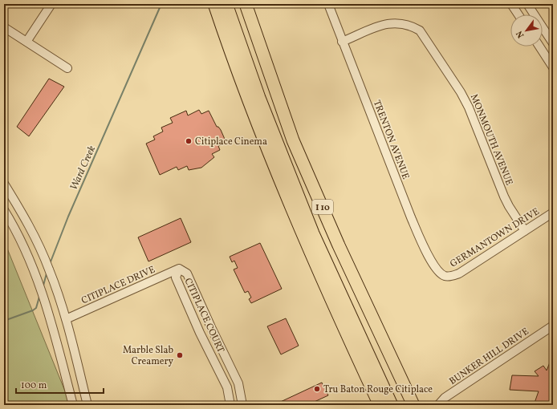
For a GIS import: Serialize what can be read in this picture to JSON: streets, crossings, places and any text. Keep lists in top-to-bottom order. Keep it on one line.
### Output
{"streets":{"highway":["I 10"],"street":["TRENTON AVENUE","MONMOUTH AVENUE","GERMANTOWN DRIVE","CITIPLACE DRIVE","CITIPLACE COURT","BUNKER HILL DRIVE"]},"crossings":[["TRENTON AVENUE","MONMOUTH AVENUE"],["TRENTON AVENUE","GERMANTOWN DRIVE"],["MONMOUTH AVENUE","GERMANTOWN DRIVE"],["CITIPLACE DRIVE","CITIPLACE COURT"]],"water":["Ward Creek"],"places":["Citiplace Cinema","Marble Slab Creamery","Tru Baton Rouge Citiplace"],"scale_bar":"100 m","north":"bottom left"}
